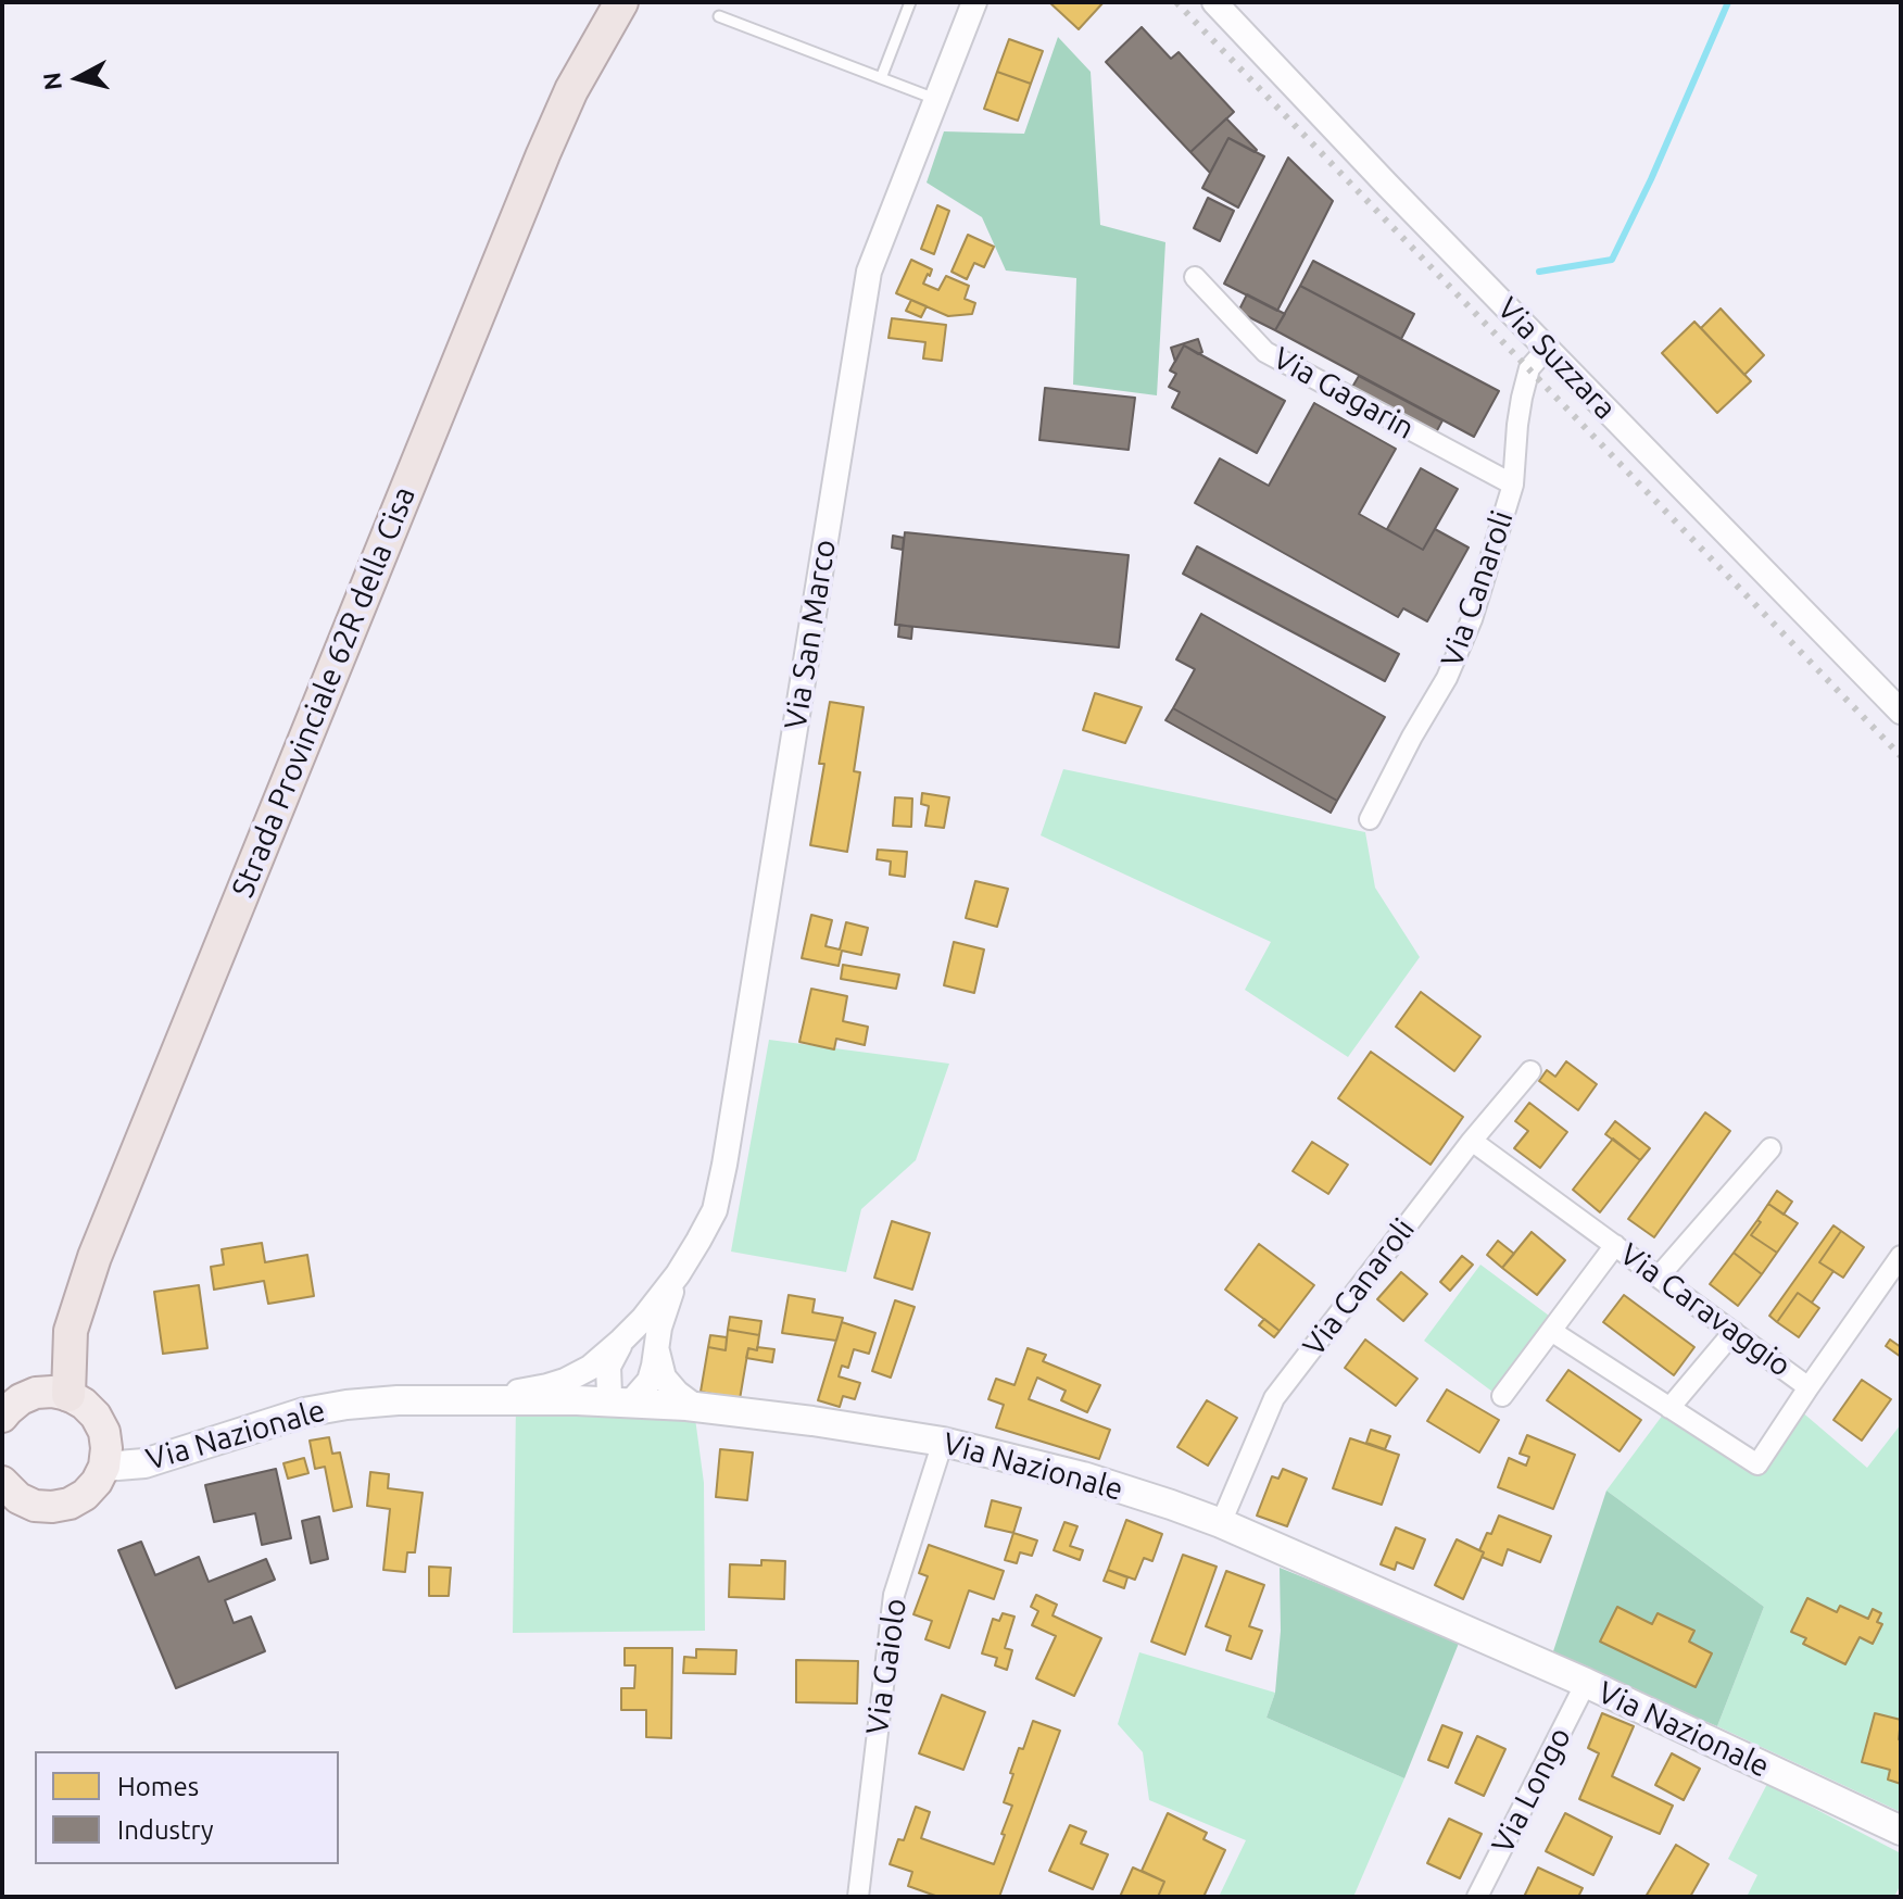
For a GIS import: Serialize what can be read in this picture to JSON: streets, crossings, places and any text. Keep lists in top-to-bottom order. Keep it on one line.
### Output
{"streets":{"highway":["Strada Provinciale 62R della Cisa"],"main road":["Via Nazionale"],"street":["Via Suzzara","Via Gagarin","Via Canaroli","Via San Marco","Via Caravaggio","Via Gaiolo","Via Longo"]},"crossings":[["Via Suzzara","Via Canaroli"],["Via Gagarin","Via Canaroli"],["Via Canaroli","Via Caravaggio"],["Via Canaroli","Via Nazionale"],["Via San Marco","Via Nazionale"],["Via Nazionale","Via Gaiolo"],["Via Nazionale","Via Longo"]],"legend":["Homes","Industry"],"north":"left"}
